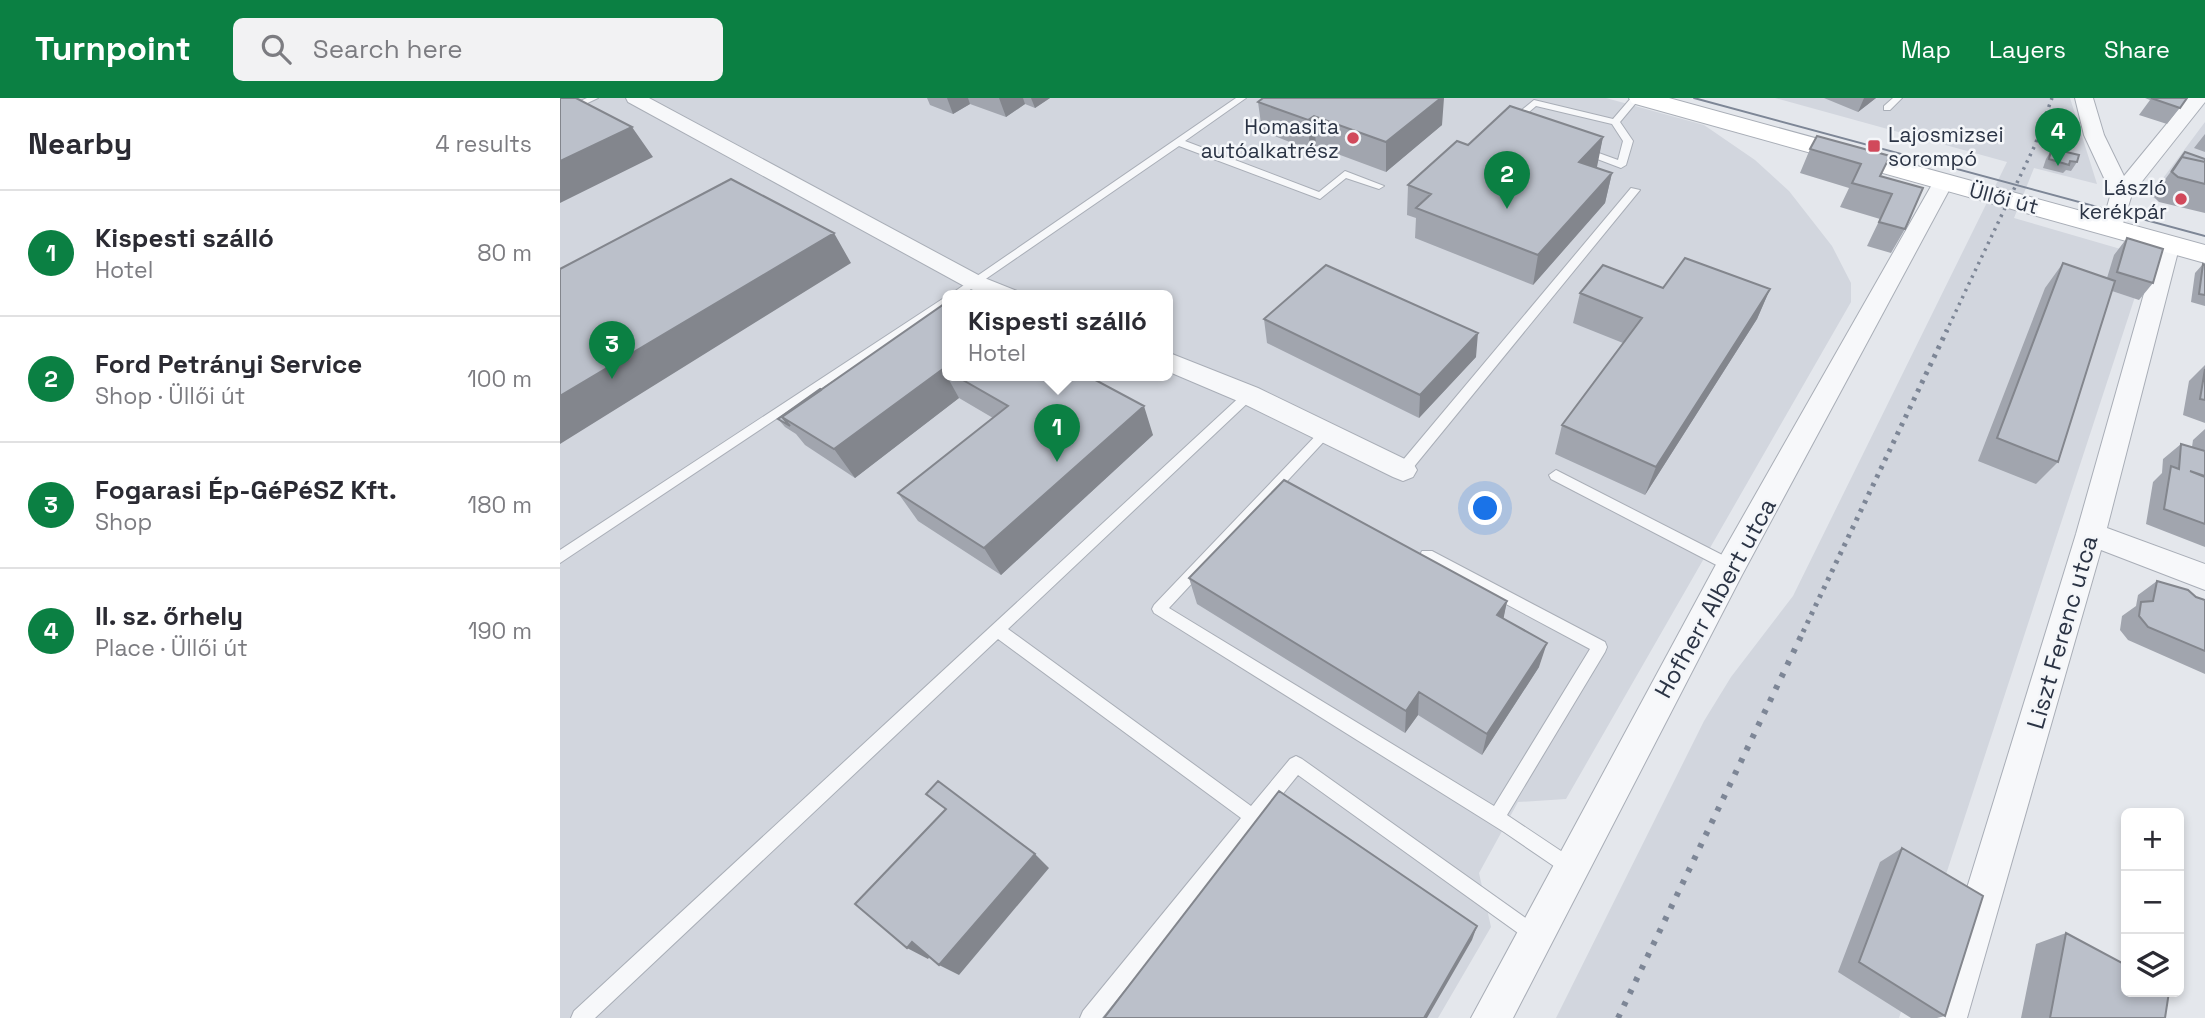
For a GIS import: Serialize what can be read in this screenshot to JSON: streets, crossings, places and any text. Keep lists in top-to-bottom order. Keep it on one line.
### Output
{"streets":{"main road":["Üllői út"],"street":["Hofherr Albert utca","Liszt Ferenc utca"]},"crossings":[["Üllői út","Hofherr Albert utca"],["Üllői út","Liszt Ferenc utca"]],"places":{"other":["Homasita autóalkatrész","László kerékpár"],"transit":["Lajosmizsei sorompó"]},"page":{"header":"Turnpoint","search":"Search here","nav":["Map","Layers","Share"],"heading":["Nearby","4 results"],"pins":["4","2","3","1"],"list":[{"mark":"1","name":"Kispesti szálló","note":"Hotel","value":"80 m"},{"mark":"2","name":"Ford Petrányi Service","note":"Shop · Üllői út","value":"100 m"},{"mark":"3","name":"Fogarasi Ép-GéPéSZ Kft.","note":"Shop","value":"180 m"},{"mark":"4","name":"II. sz. őrhely","note":"Place · Üllői út","value":"190 m"}],"popup":["Kispesti szálló","Hotel"],"map_buttons":["+","−"]}}
